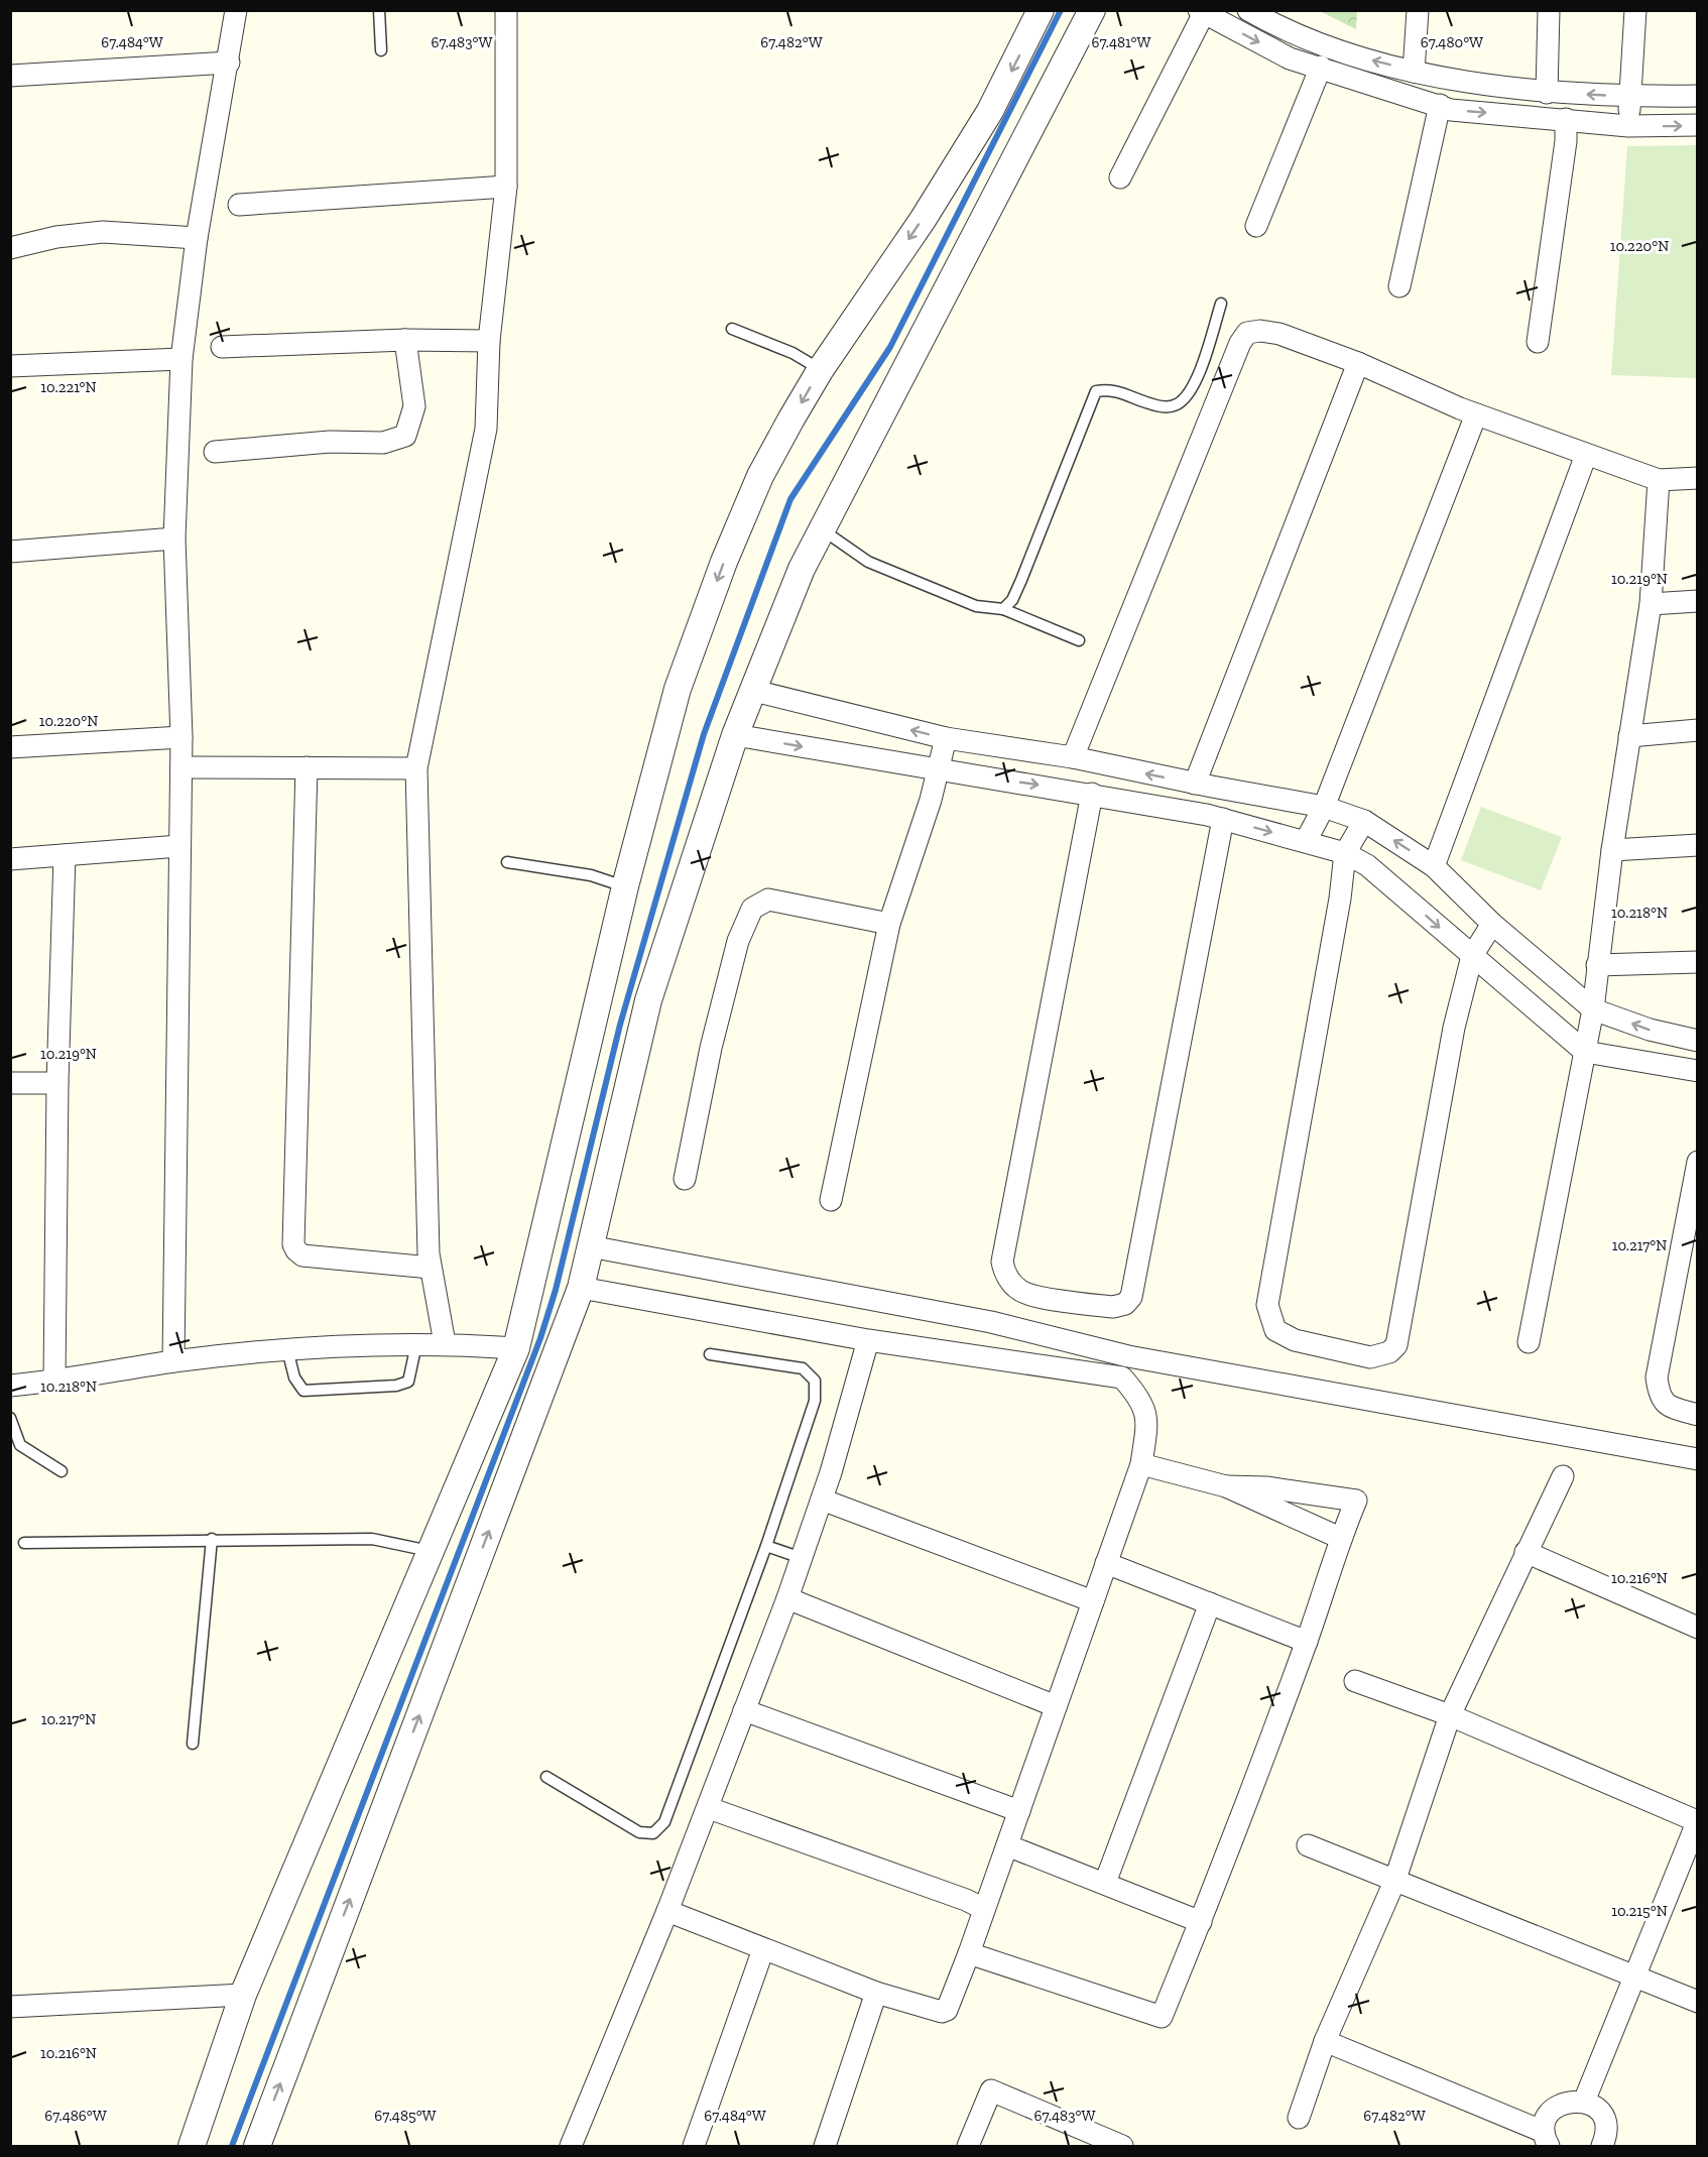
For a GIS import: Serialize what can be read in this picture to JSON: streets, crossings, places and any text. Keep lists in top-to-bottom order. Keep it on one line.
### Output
{"coordinates":["67.484°W","67.483°W","67.482°W","67.481°W","67.480°W","10.220°N","10.221°N","10.219°N","10.218°N","10.217°N","10.216°N","10.215°N","67.486°W","67.485°W"]}
